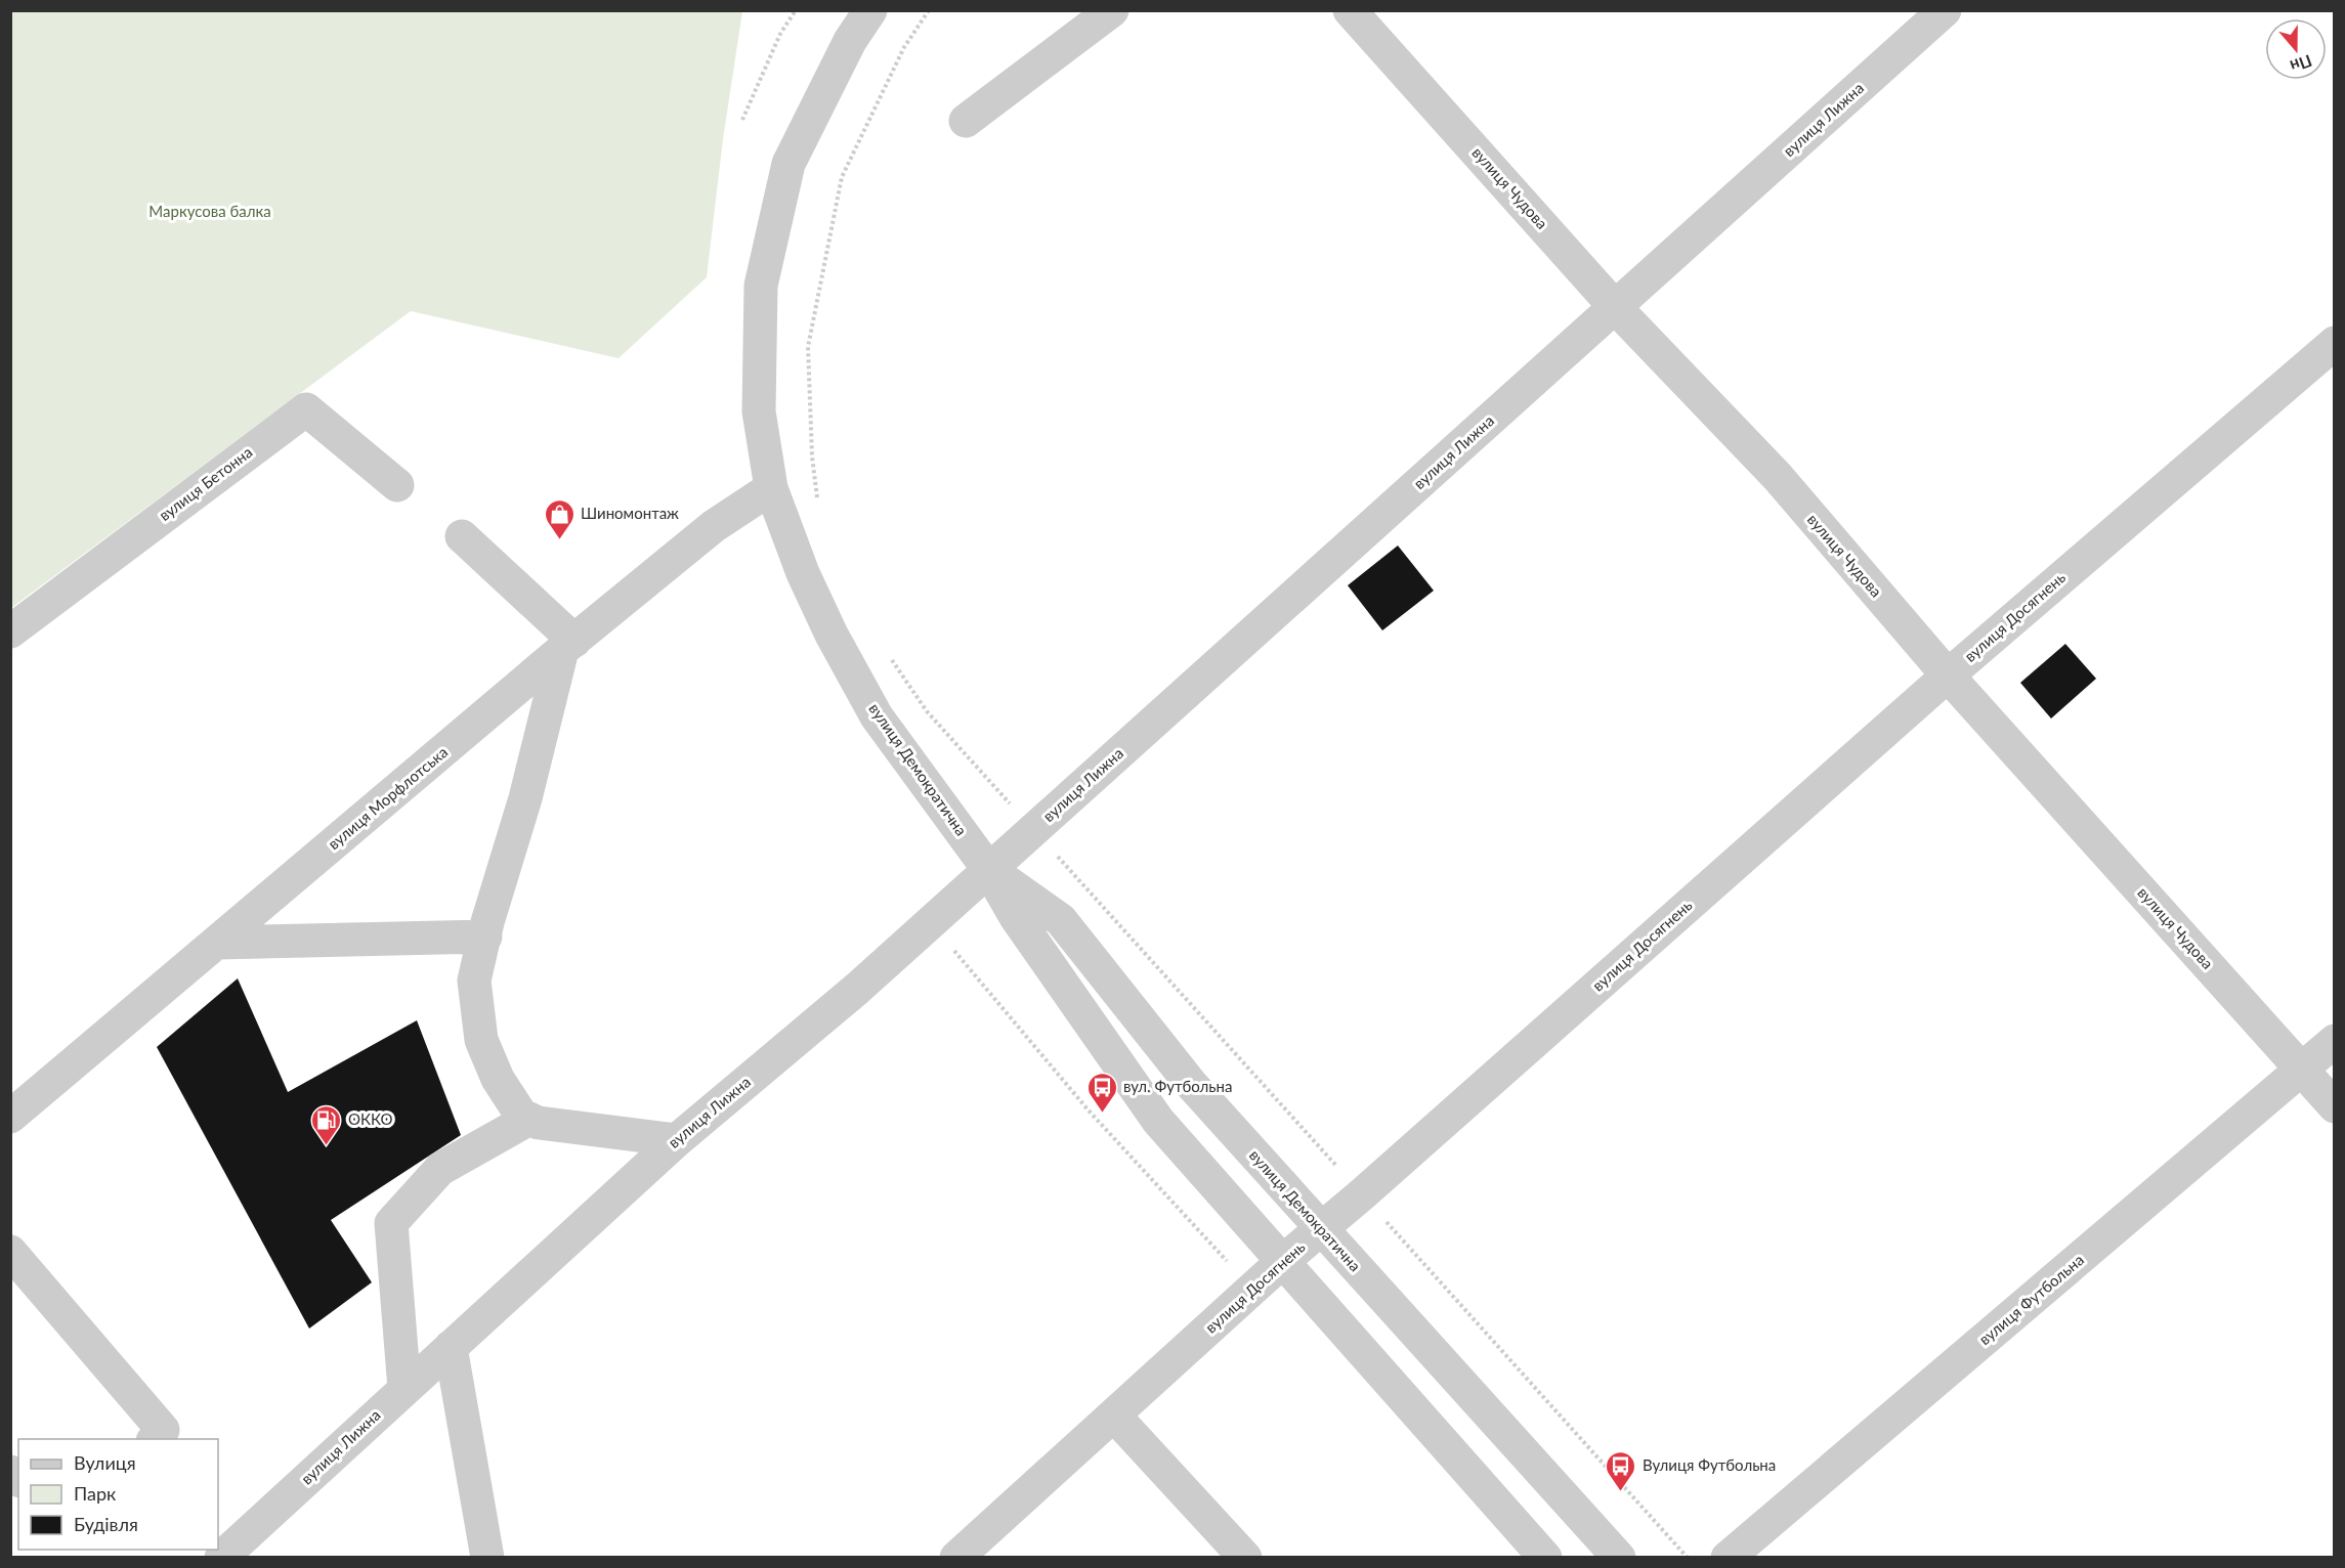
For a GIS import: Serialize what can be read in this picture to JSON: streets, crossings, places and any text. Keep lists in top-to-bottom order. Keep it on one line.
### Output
{"streets":{"street":["вулиця Лижна","вулиця Чудова","вулиця Бетонна","вулиця Досягнень","вулиця Демократична","вулиця Морфлотська","вулиця Футбольна"]},"crossings":[["вулиця Лижна","вулиця Чудова"],["вулиця Лижна","вулиця Демократична"],["вулиця Чудова","вулиця Досягнень"],["вулиця Чудова","вулиця Футбольна"],["вулиця Досягнень","вулиця Демократична"],["вулиця Демократична","вулиця Морфлотська"]],"parks":["Маркусова балка"],"places":{"shop":["Шиномонтаж"],"bus stop":["вул. Футбольна","Вулиця Футбольна"],"fuel station":["ОККО"]},"legend":["Вулиця","Парк","Будівля"],"north":"bottom"}
